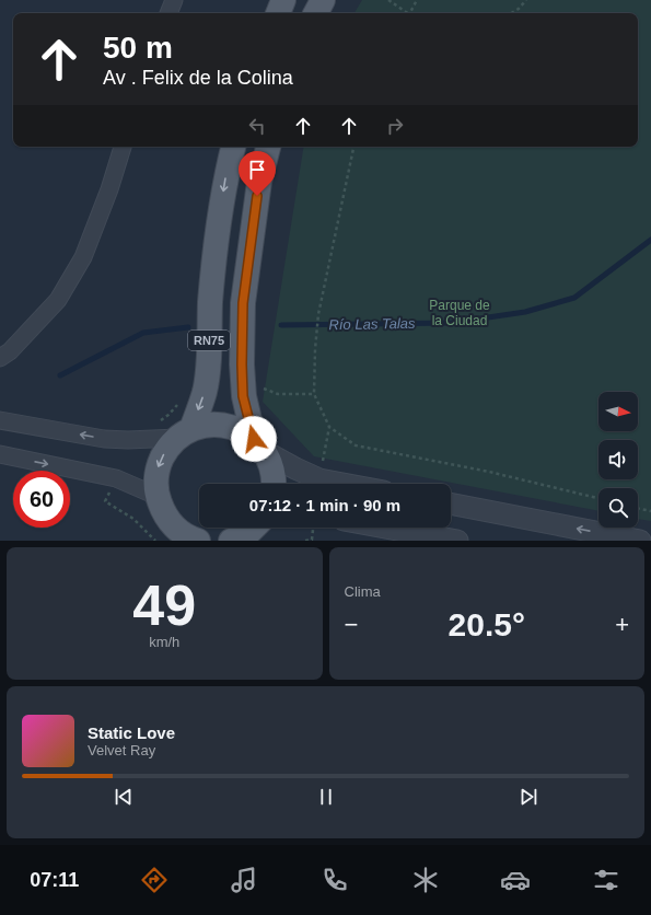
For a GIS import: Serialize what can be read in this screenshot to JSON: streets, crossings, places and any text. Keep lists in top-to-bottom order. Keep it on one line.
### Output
{"streets":{"main road":["RN75"]},"water":["Río Las Talas"],"parks":["Parque de la Ciudad"],"north":"right","page":{"turn":["50 m","Av . Felix de la Colina"],"limit":"60","trip":"07:12 · 1 min · 90 m","tile":[["49","km/h"],"Clima"],"heat":["−","20.5°","+"],"song":["Static Love","Velvet Ray"],"tabs":"07:11"}}
